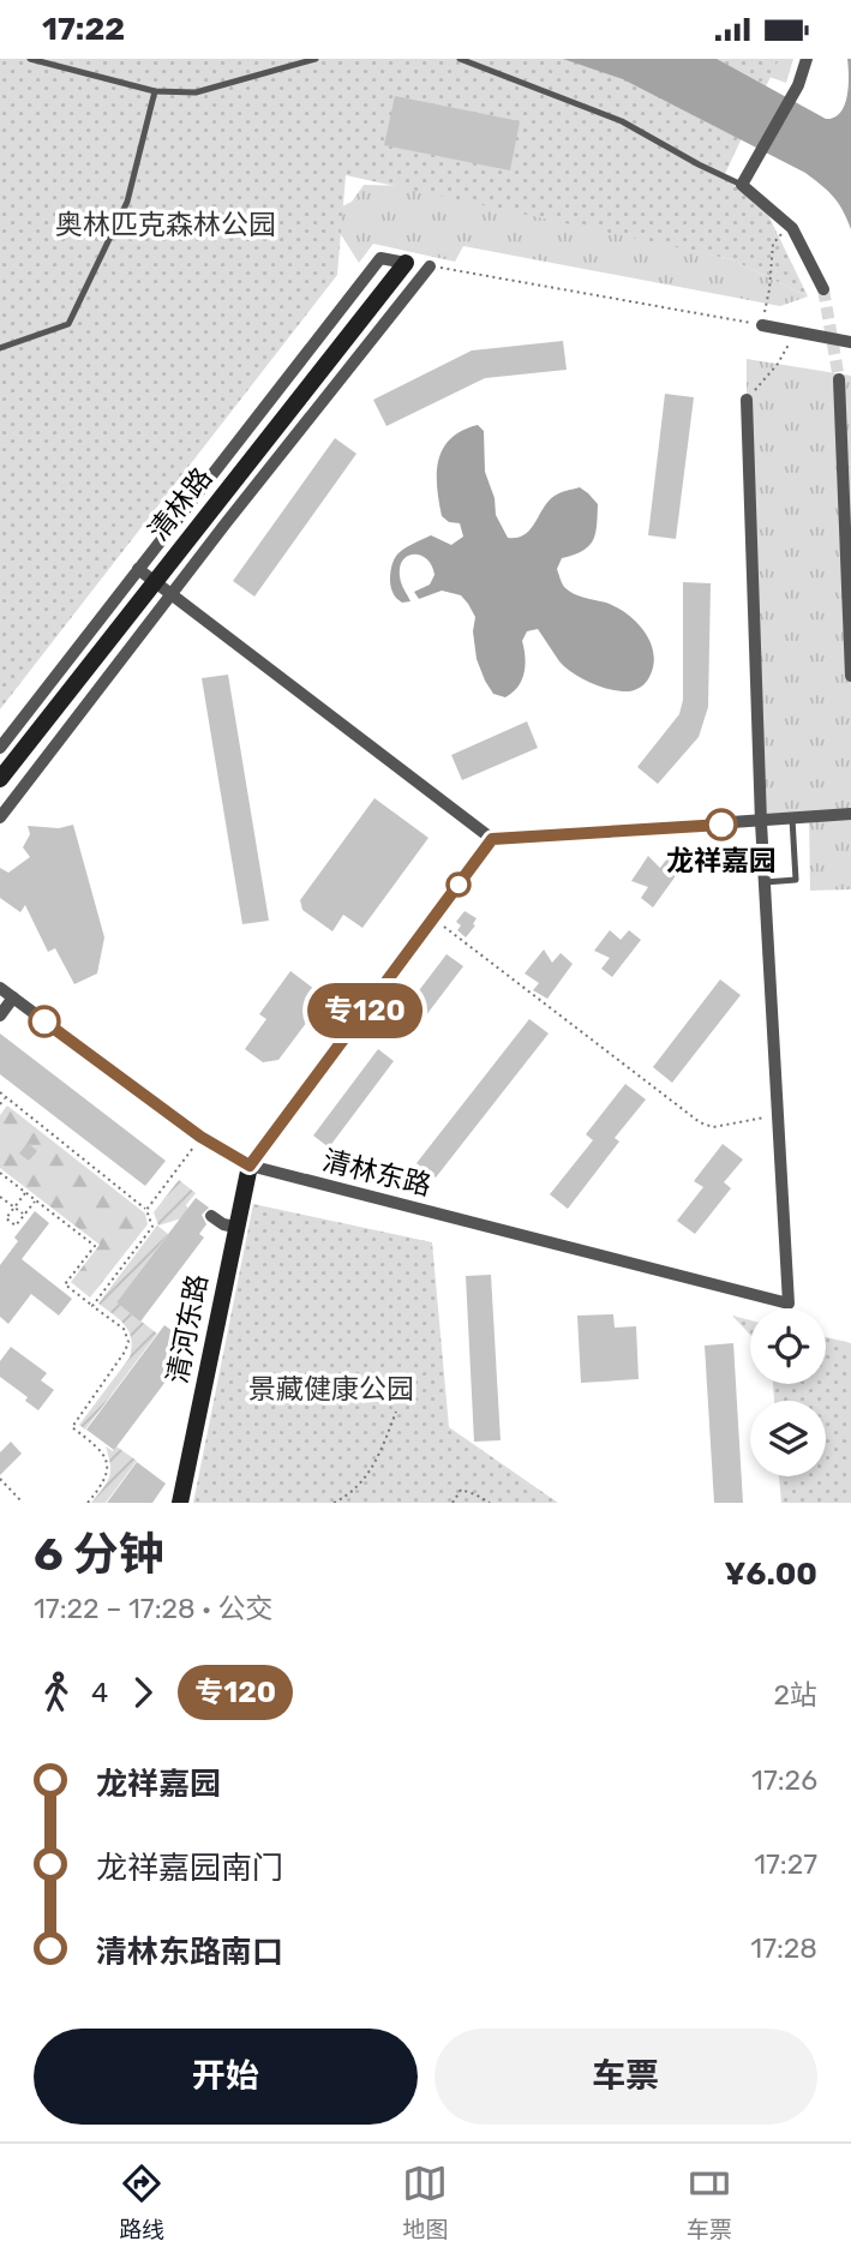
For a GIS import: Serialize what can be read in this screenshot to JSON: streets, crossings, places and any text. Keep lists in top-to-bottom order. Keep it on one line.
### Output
{"streets":{"street":["清林路","清林东路","清河东路"]},"crossings":[["清林东路","清河东路"]],"parks":["奥林匹克森林公园","景藏健康公园"],"places":["龙祥嘉园"],"lines":["bus line 专120"],"page":{"status":"17:22","on_map":"专120","heading":["6 分钟","17:22 – 17:28 · 公交","¥6.00"],"legs":["4","专120","2站"],"list":[{"name":"龙祥嘉园","value":"17:26"},{"name":"龙祥嘉园南门","value":"17:27"},{"name":"清林东路南口","value":"17:28"}],"buttons":["开始","车票"],"tabs":["路线","地图","车票"]}}
